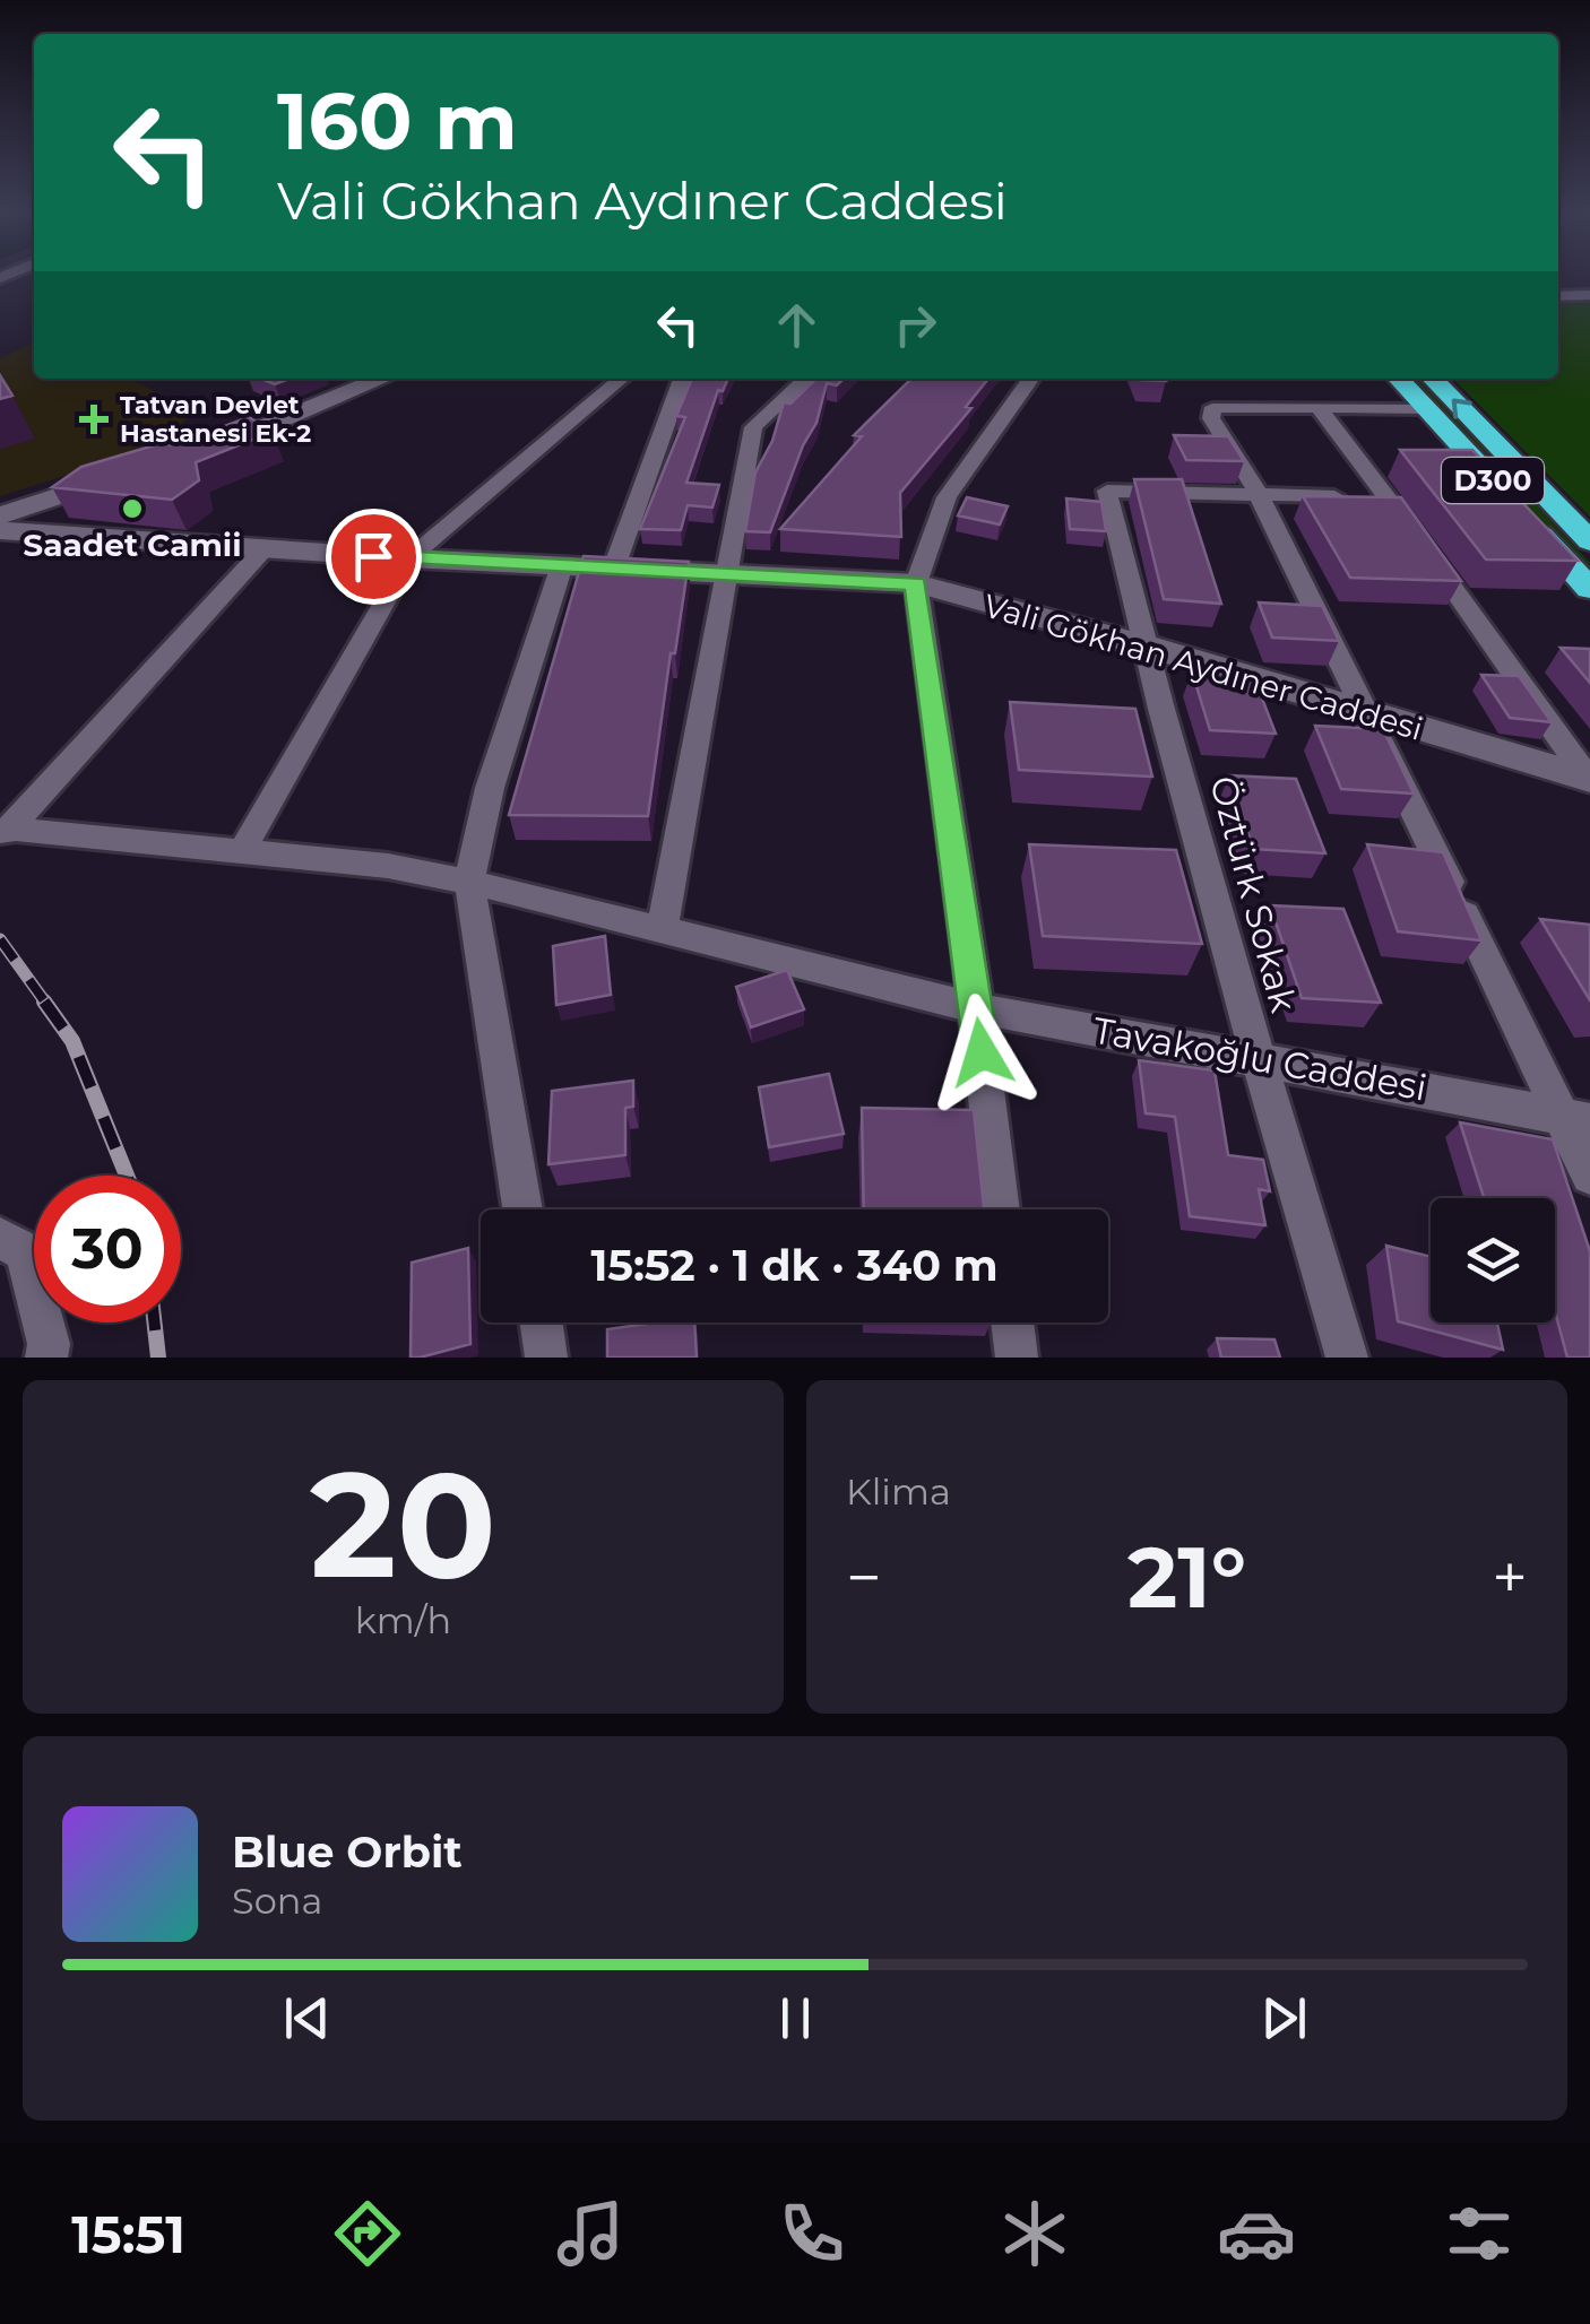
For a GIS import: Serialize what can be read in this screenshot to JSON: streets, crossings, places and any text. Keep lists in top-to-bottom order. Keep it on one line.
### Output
{"streets":{"highway":["D300"],"street":["Vali Gökhan Aydıner Caddesi","Öztürk Sokak","Tavakoğlu Caddesi"]},"crossings":[["Vali Gökhan Aydıner Caddesi","Öztürk Sokak"],["Öztürk Sokak","Tavakoğlu Caddesi"]],"places":{"health":["Tatvan Devlet Hastanesi Ek-2"],"other":["Saadet Camii"]},"page":{"turn":["160 m","Vali Gökhan Aydıner Caddesi"],"limit":"30","trip":"15:52 · 1 dk · 340 m","tile":[["20","km/h"],"Klima"],"heat":["−","21°","+"],"song":["Blue Orbit","Sona"],"tabs":"15:51"}}
